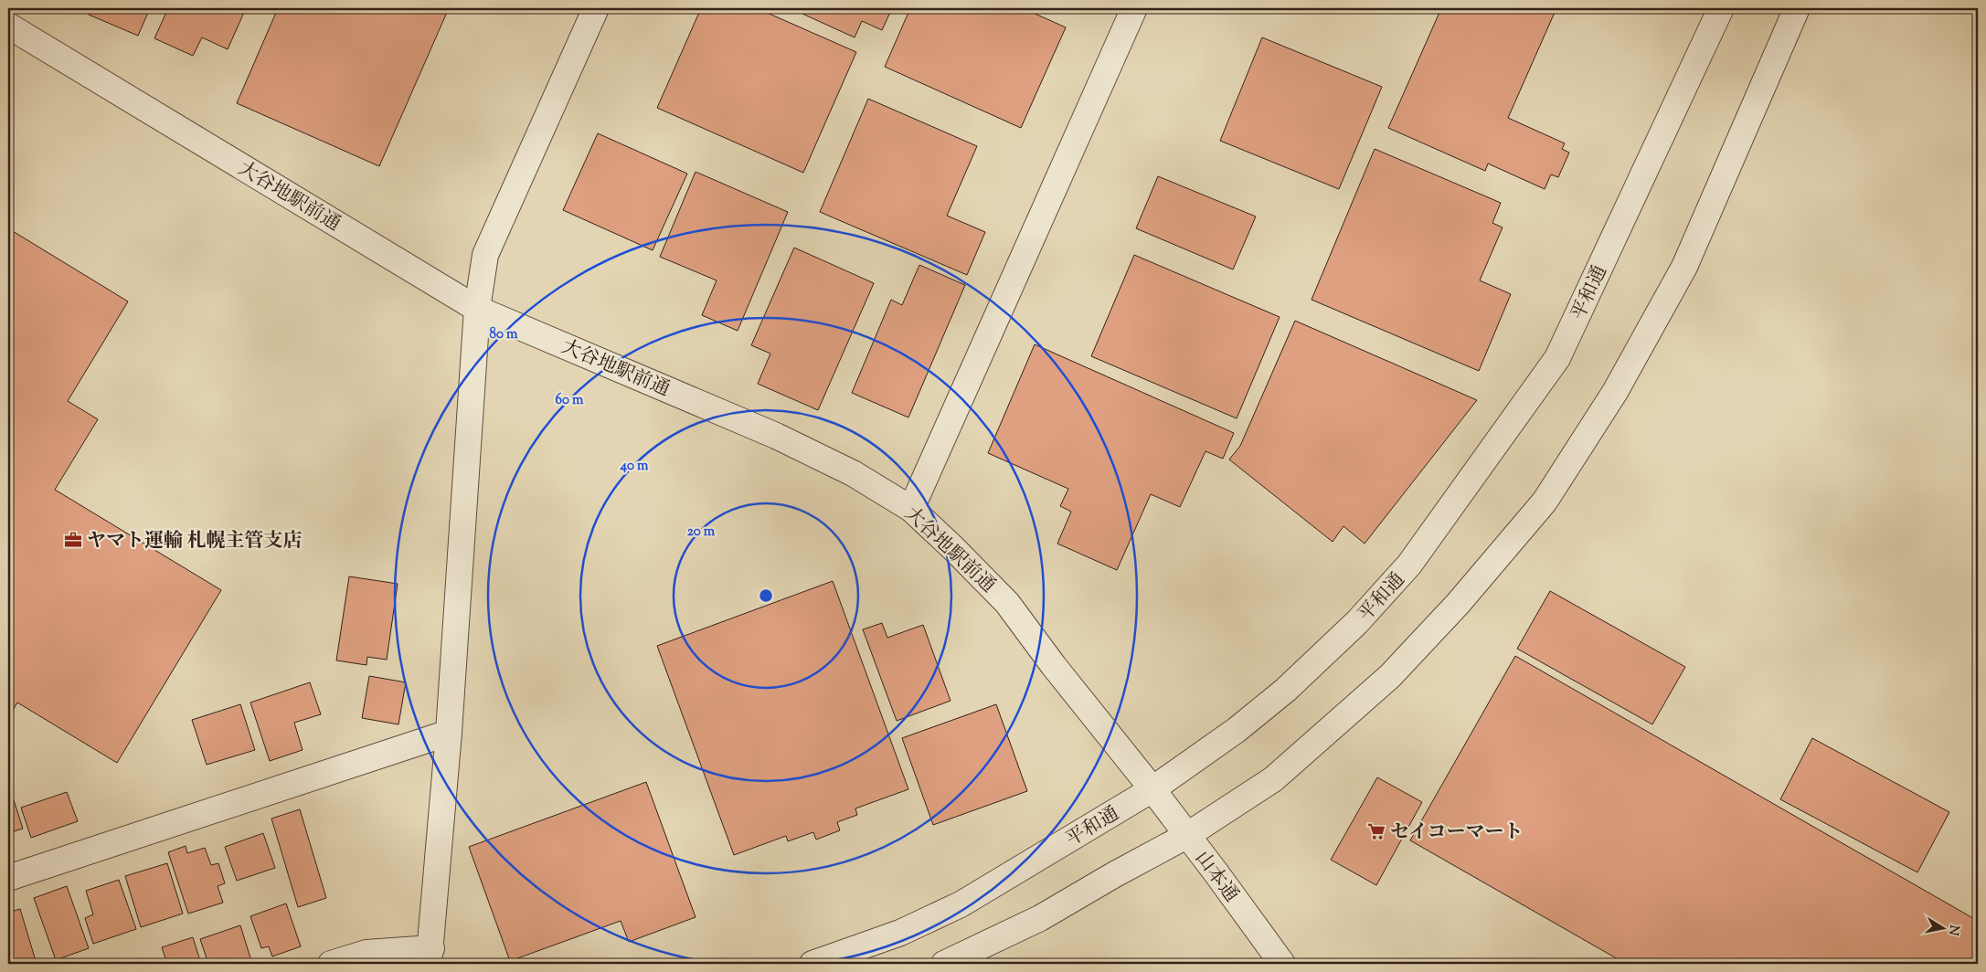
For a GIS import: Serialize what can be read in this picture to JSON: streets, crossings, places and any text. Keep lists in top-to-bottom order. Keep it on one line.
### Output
{"streets":{"street":["大谷地駅前通","平和通","山本通"]},"crossings":[["大谷地駅前通","平和通"],["大谷地駅前通","山本通"],["平和通","山本通"]],"places":{"office":["ヤマト運輸 札幌主管支店"],"supermarket":["セイコーマート"]},"north":"right","rings":["80 m","60 m","40 m","20 m"]}
